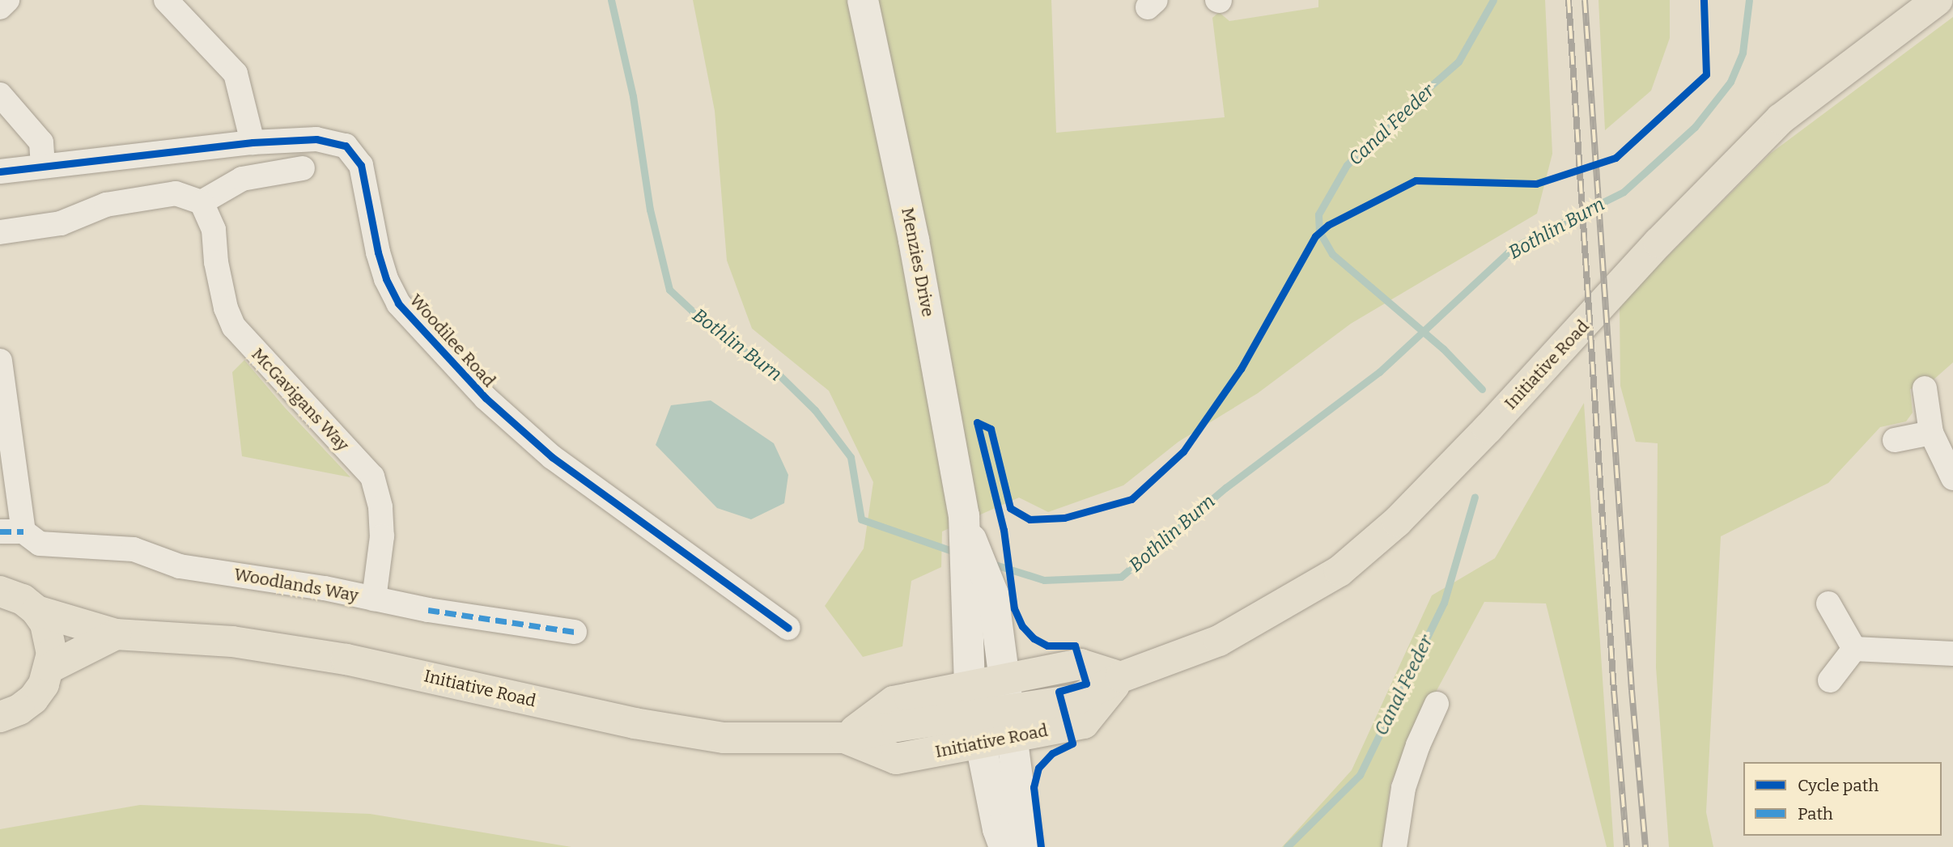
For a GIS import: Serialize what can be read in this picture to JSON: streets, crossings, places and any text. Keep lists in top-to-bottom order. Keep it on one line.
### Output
{"streets":{"main road":["Initiative Road"],"street":["Menzies Drive","Woodilee Road","McGavigans Way","Woodlands Way"]},"crossings":[["Menzies Drive","Initiative Road"],["McGavigans Way","Woodlands Way"]],"water":["Canal Feeder","Bothlin Burn"],"legend":["Cycle path","Path"]}
